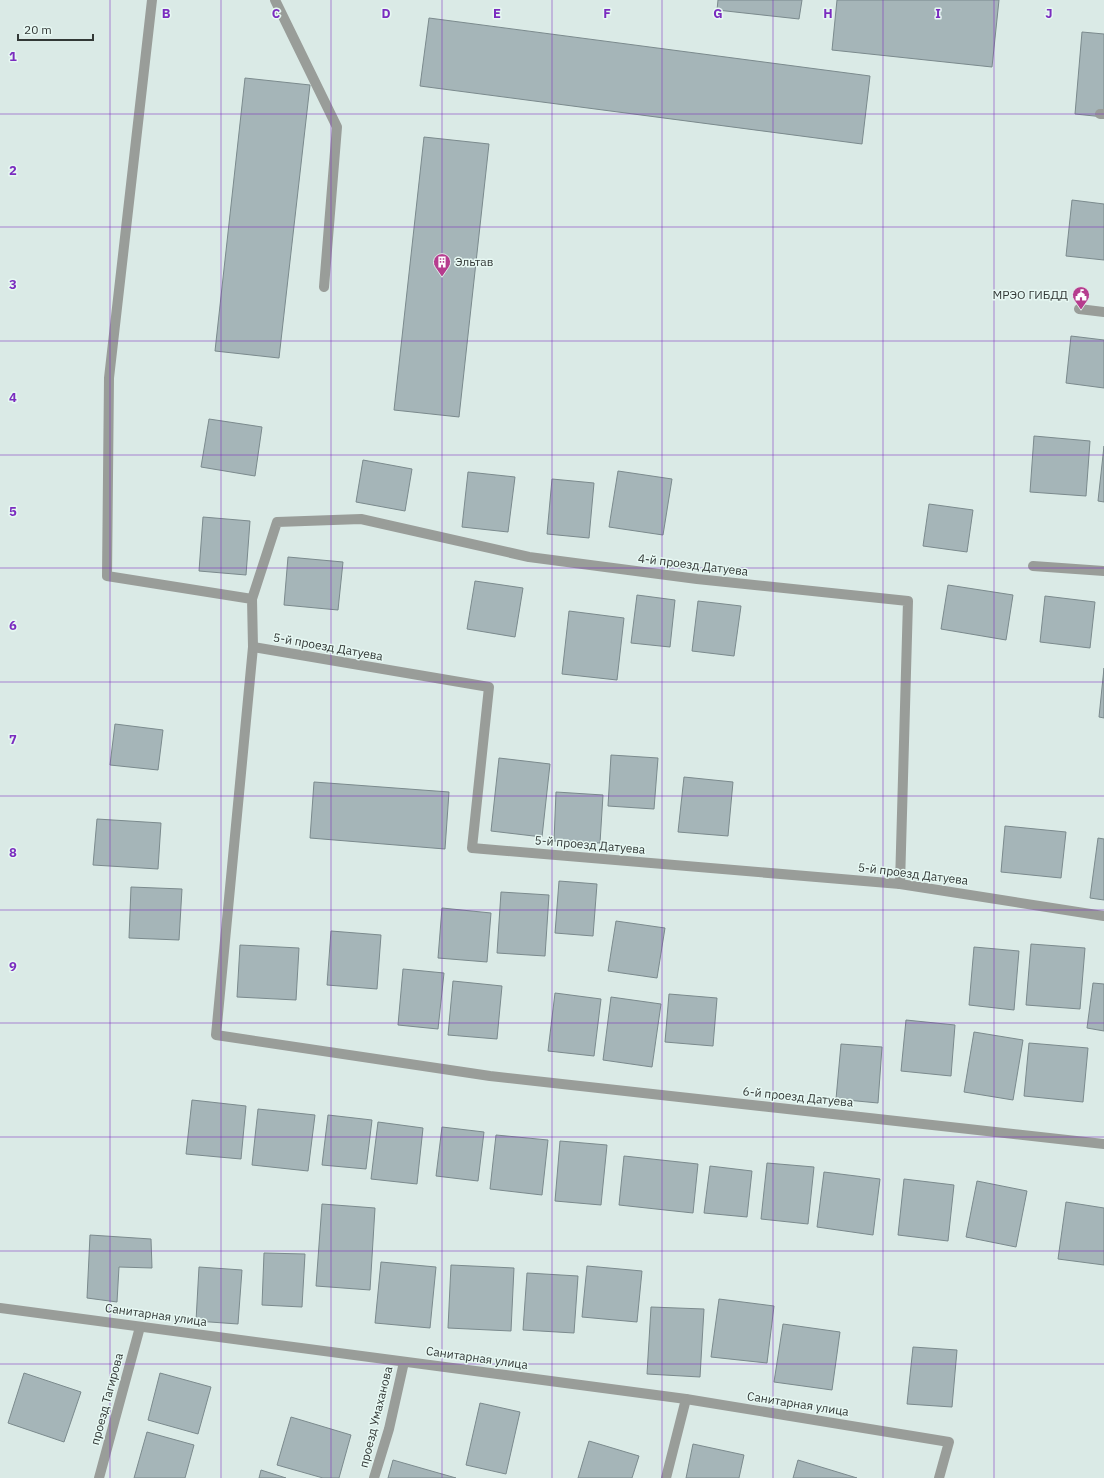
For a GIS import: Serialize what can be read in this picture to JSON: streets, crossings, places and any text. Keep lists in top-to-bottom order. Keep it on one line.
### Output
{"streets":{"street":["4-й проезд Датуева","5-й проезд Датуева","6-й проезд Датуева","Санитарная улица","проезд Тагирова","проезд Умаханова"]},"crossings":[["4-й проезд Датуева","5-й проезд Датуева"],["5-й проезд Датуева","6-й проезд Датуева"],["Санитарная улица","проезд Тагирова"],["Санитарная улица","проезд Умаханова"]],"places":{"building":["Эльтав"],"public building":["МРЭО ГИБДД"]},"scale_bar":"20 m","grid":{"columns":["B","C","D","E","F","G","H","I","J"],"rows":["1","2","3","4","5","6","7","8","9"]}}
